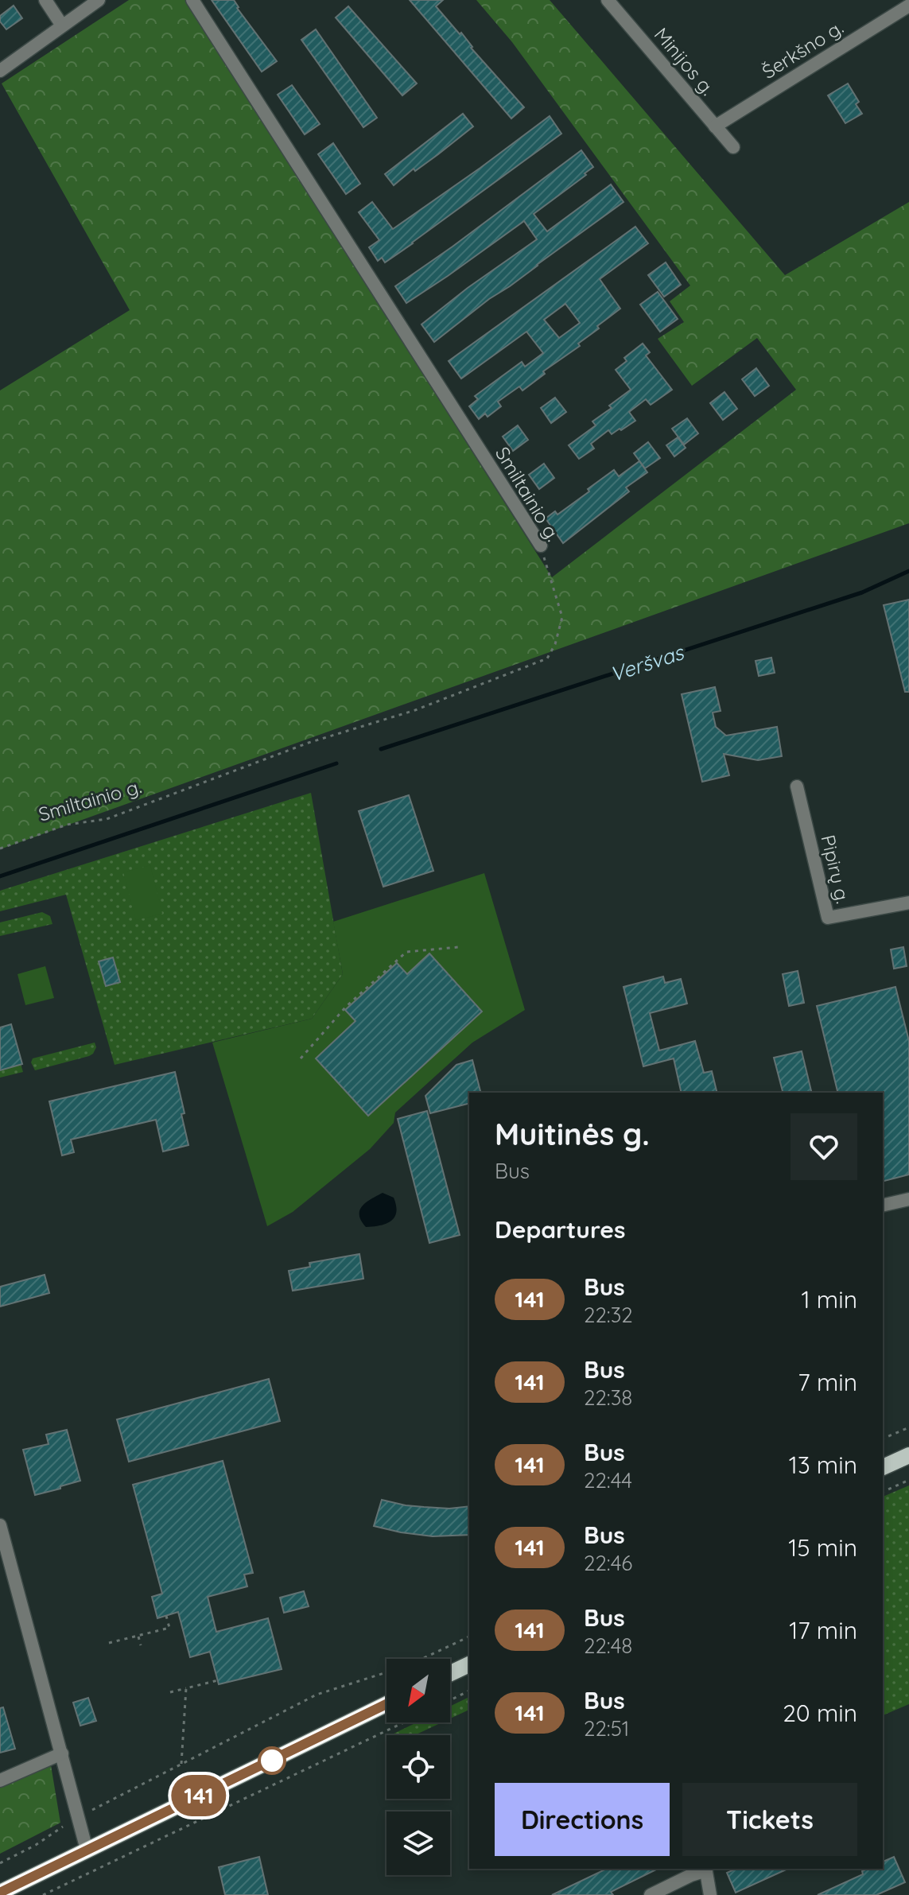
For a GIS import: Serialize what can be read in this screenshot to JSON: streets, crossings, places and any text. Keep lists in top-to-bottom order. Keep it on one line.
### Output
{"streets":{"street":["Šerkšno g.","Minijos g.","Smiltainio g.","Pipirų g."]},"crossings":[["Šerkšno g.","Minijos g."]],"water":["Veršvas"],"lines":["bus line 141"],"north":"bottom left","page":{"on_map":"141","heading":[["Muitinės g.","Bus"],"Departures"],"list":[{"mark":"141","name":"Bus","note":"22:32","value":"1 min"},{"mark":"141","name":"Bus","note":"22:38","value":"7 min"},{"mark":"141","name":"Bus","note":"22:44","value":"13 min"},{"mark":"141","name":"Bus","note":"22:46","value":"15 min"},{"mark":"141","name":"Bus","note":"22:48","value":"17 min"},{"mark":"141","name":"Bus","note":"22:51","value":"20 min"}],"buttons":["Directions","Tickets"]}}
